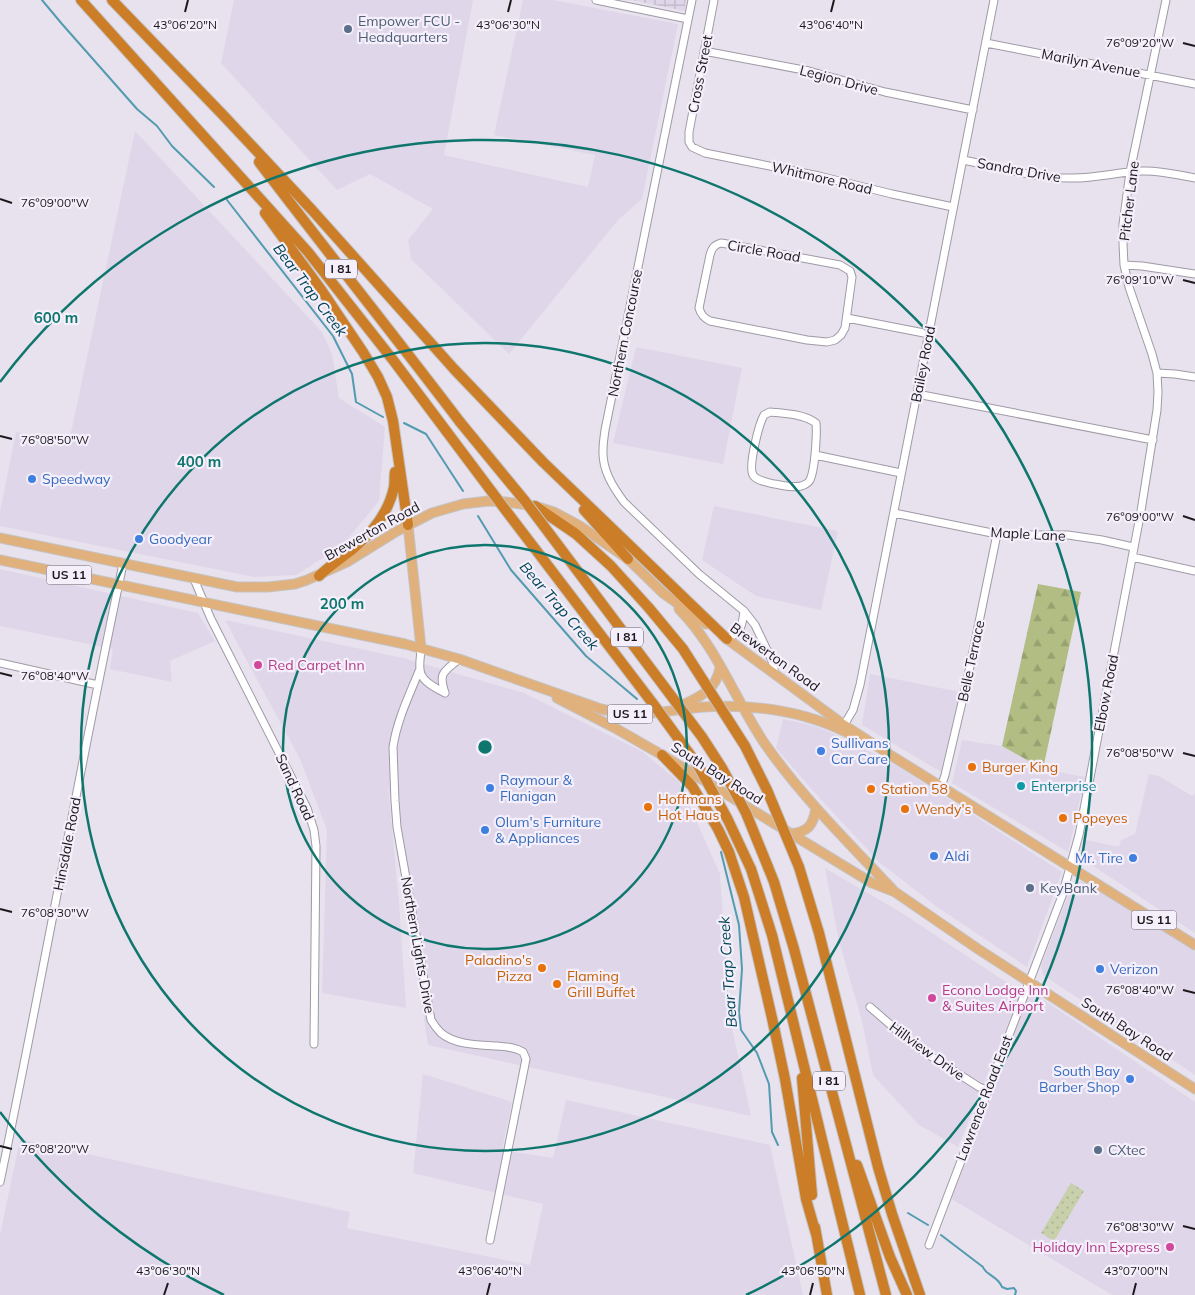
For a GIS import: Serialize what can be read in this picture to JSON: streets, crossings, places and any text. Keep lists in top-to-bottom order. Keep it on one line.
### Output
{"streets":{"highway":["I 81"],"main road":["Brewerton Road","US 11","South Bay Road"],"street":["Marilyn Avenue","Cross Street","Legion Drive","Sandra Drive","Whitmore Road","Pitcher Lane","Circle Road","Northern Concourse","Bailey Road","Maple Lane","Belle Terrace","Elbow Road","Sand Road","Hinsdale Road","Northern Lights Drive","Hillview Drive","Lawrence Road East"]},"crossings":[["Marilyn Avenue","Pitcher Lane"],["Marilyn Avenue","Bailey Road"],["Cross Street","Legion Drive"],["Cross Street","Whitmore Road"],["Legion Drive","Bailey Road"],["Sandra Drive","Pitcher Lane"],["Sandra Drive","Bailey Road"],["Whitmore Road","Bailey Road"],["Pitcher Lane","Maple Lane"],["Pitcher Lane","Elbow Road"],["Northern Concourse","Brewerton Road"],["Bailey Road","Brewerton Road"],["Bailey Road","Maple Lane"],["Brewerton Road","Belle Terrace"],["Brewerton Road","Elbow Road"],["Brewerton Road","South Bay Road"],["Brewerton Road","Sand Road"],["Brewerton Road","Hinsdale Road"],["Brewerton Road","Lawrence Road East"],["Maple Lane","Belle Terrace"],["Maple Lane","Elbow Road"],["Elbow Road","Lawrence Road East"],["South Bay Road","Lawrence Road East"],["Hillview Drive","Lawrence Road East"]],"water":["Bear Trap Creek"],"places":["Empower FCU - Headquarters","Speedway","Goodyear","Red Carpet Inn","Sullivans Car Care","Burger King","Enterprise","Raymour & Flanigan","Station 58","Hoffmans Hot Haus","Wendy's","Popeyes","Olum's Furniture & Appliances","Aldi","Mr. Tire","KeyBank","Paladino's Pizza","Verizon","Flaming Grill Buffet","Econo Lodge Inn & Suites Airport","South Bay Barber Shop","CXtec","Holiday Inn Express"],"coordinates":["43°06'20\"N","43°06'30\"N","43°06'40\"N","76°09'20\"W","76°09'00\"W","76°09'10\"W","76°08'50\"W","76°08'40\"W","76°08'30\"W","76°08'20\"W","43°06'50\"N","43°07'00\"N"],"rings":["600 m","400 m","200 m"]}
